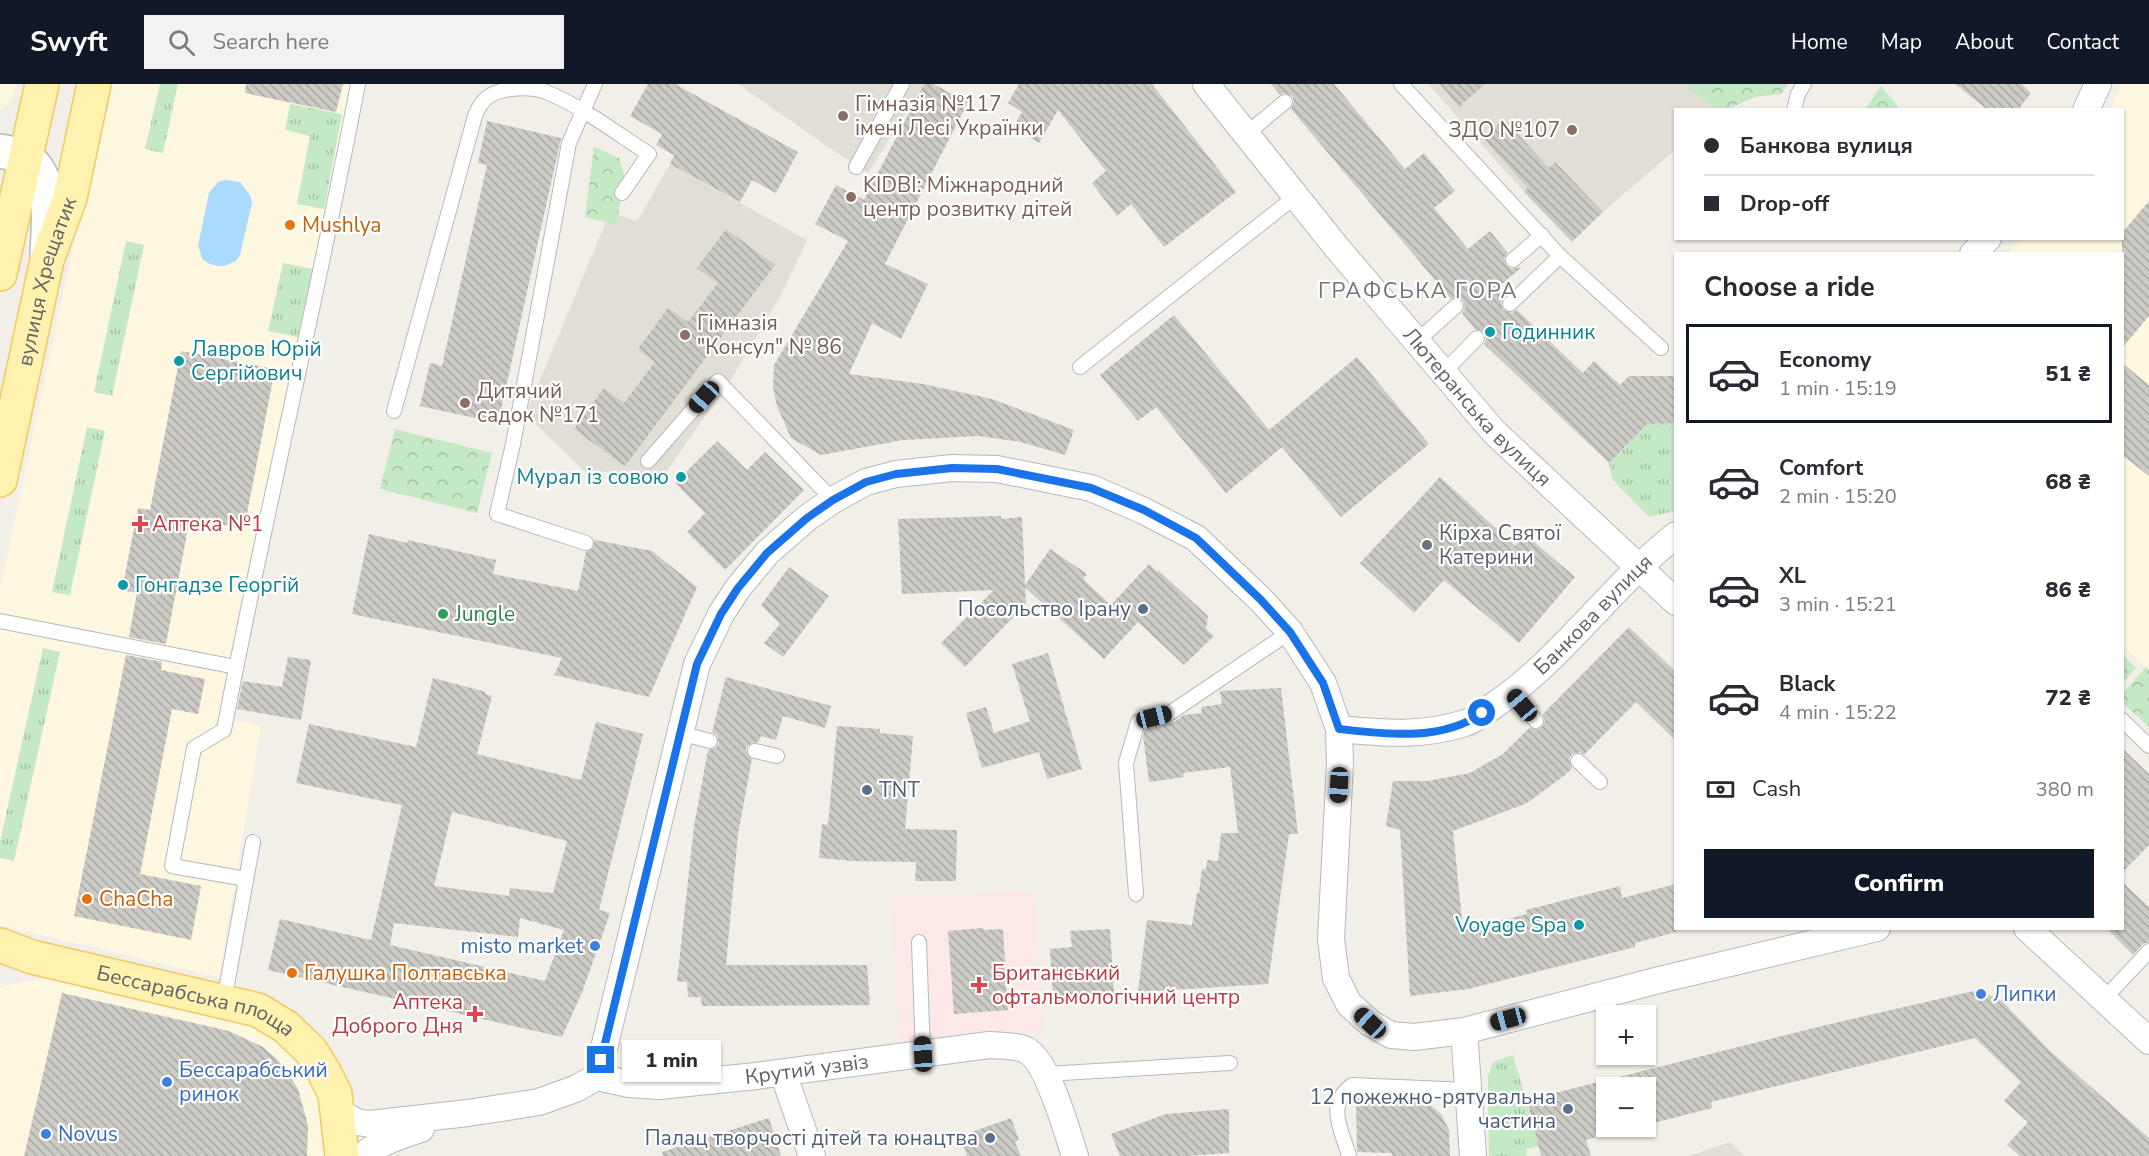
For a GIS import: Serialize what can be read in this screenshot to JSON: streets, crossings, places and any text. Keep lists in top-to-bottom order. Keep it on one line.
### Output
{"streets":{"main road":["вулиця Хрещатик","Бессарабська площа"],"street":["Лютеранська вулиця","Банкова вулиця","Крутий узвіз"]},"crossings":[["Лютеранська вулиця","Банкова вулиця"]],"districts":["ГРАФСЬКА ГОРА"],"places":{"other":["Гімназія №117 імені Лесі Українки","ЗДО №107","KIDBI: Міжнародний центр розвитку дітей","Mushlya","Годинник","Гімназія \"Консул\" № 86","Лавров Юрій Сергійович","Дитячий садок №171","Мурал із совою","Кірха Святої Катерини","Гонгадзе Георгій","Посольство Ірану","Jungle","TNT","ChaCha","Voyage Spa","misto market","Галушка Полтавська","Липки","Бессарабський ринок","12 пожежно-рятувальна частина","Novus","Палац творчості дітей та юнацтва"],"health":["Аптека №1","Британський офтальмологічний центр","Аптека Доброго Дня"]},"page":{"header":"Swyft","search":"Search here","nav":["Home","Map","About","Contact"],"banner":["Банкова вулиця","Drop-off"],"heading":"Choose a ride","list":[{"name":"Economy","note":"1 min · 15:19","value":"51 ₴"},{"name":"Comfort","note":"2 min · 15:20","value":"68 ₴"},{"name":"XL","note":"3 min · 15:21","value":"86 ₴"},{"name":"Black","note":"4 min · 15:22","value":"72 ₴"}],"pay":["Cash","380 m"],"buttons":"Confirm","map_buttons":["+","−"],"bubble":"1 min"}}
